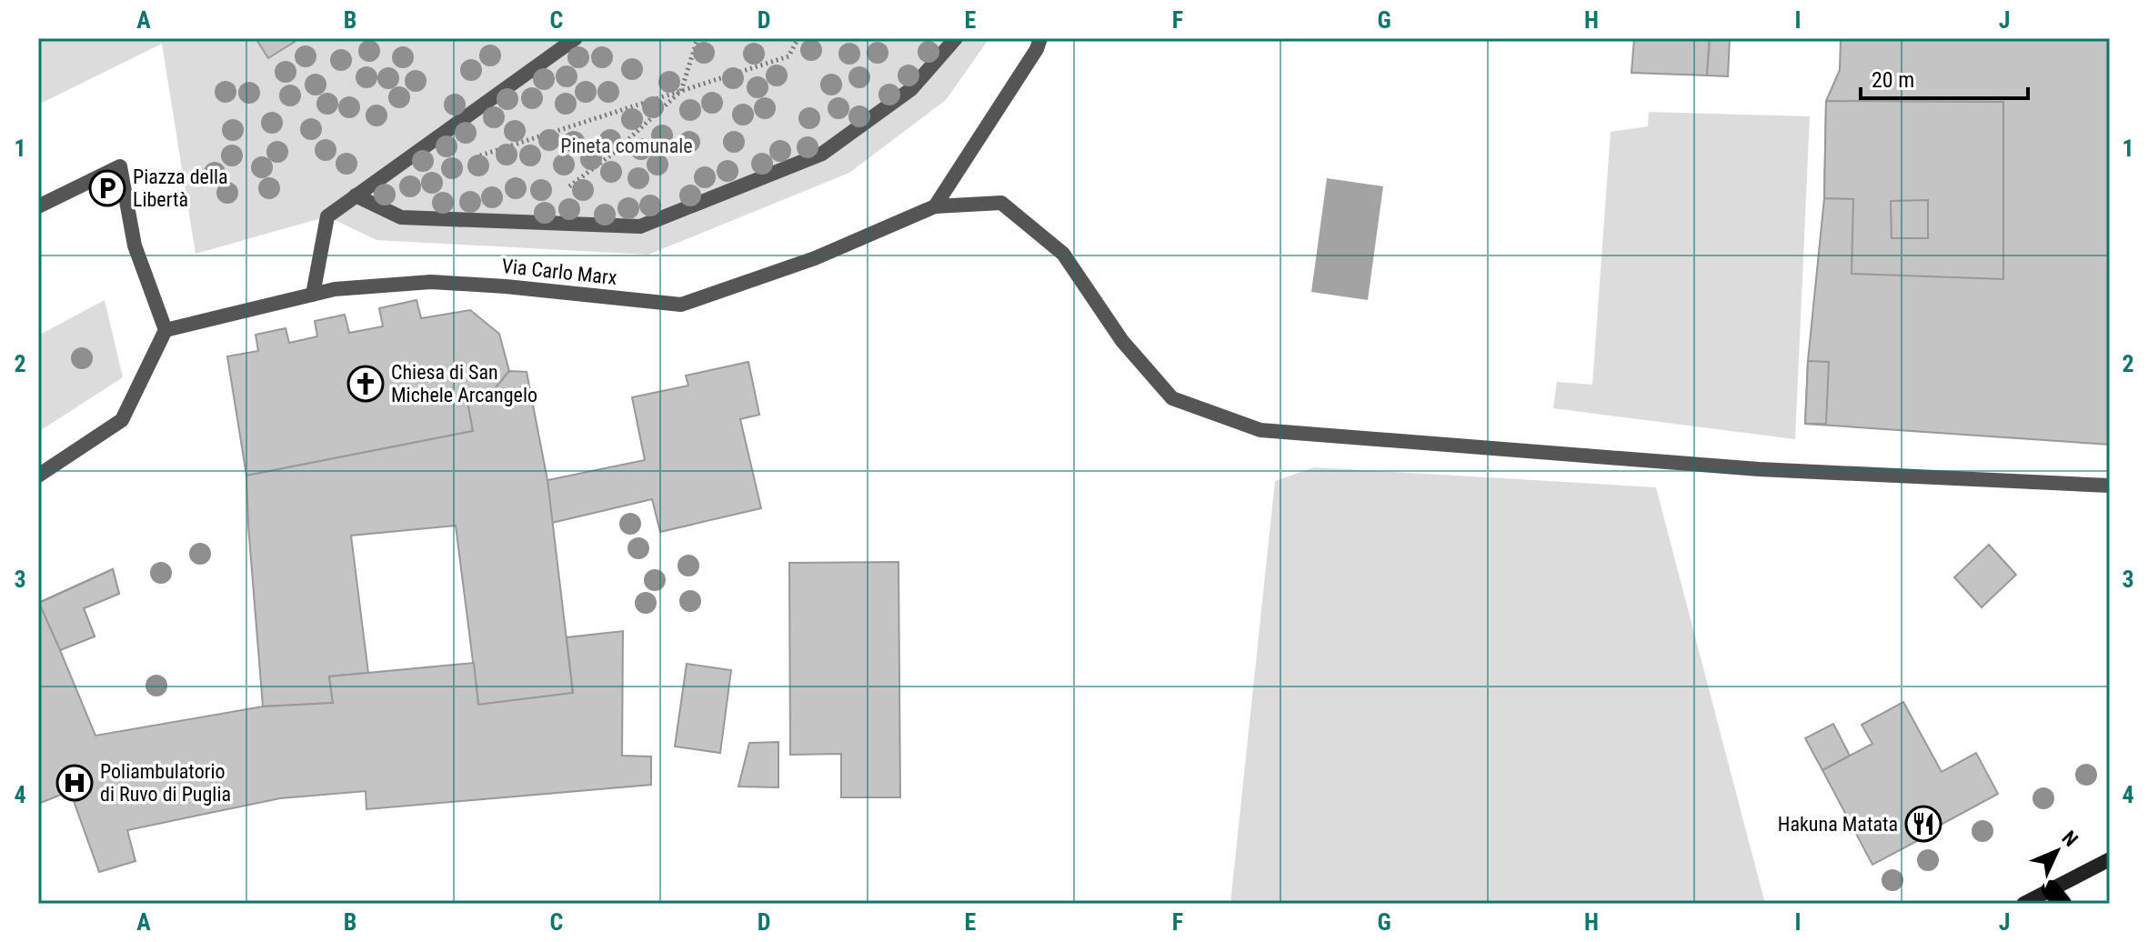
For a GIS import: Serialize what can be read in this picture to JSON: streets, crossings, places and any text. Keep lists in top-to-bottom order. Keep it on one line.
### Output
{"streets":{"street":["Via Carlo Marx"]},"parks":["Pineta comunale"],"places":{"parking":["Piazza della Libertà"],"church":["Chiesa di San Michele Arcangelo"],"hospital":["Poliambulatorio di Ruvo di Puglia"],"restaurant":["Hakuna Matata"]},"scale_bar":"20 m","north":"top right","grid":{"columns":["A","B","C","D","E","F","G","H","I","J"],"rows":["1","2","3","4"]}}
